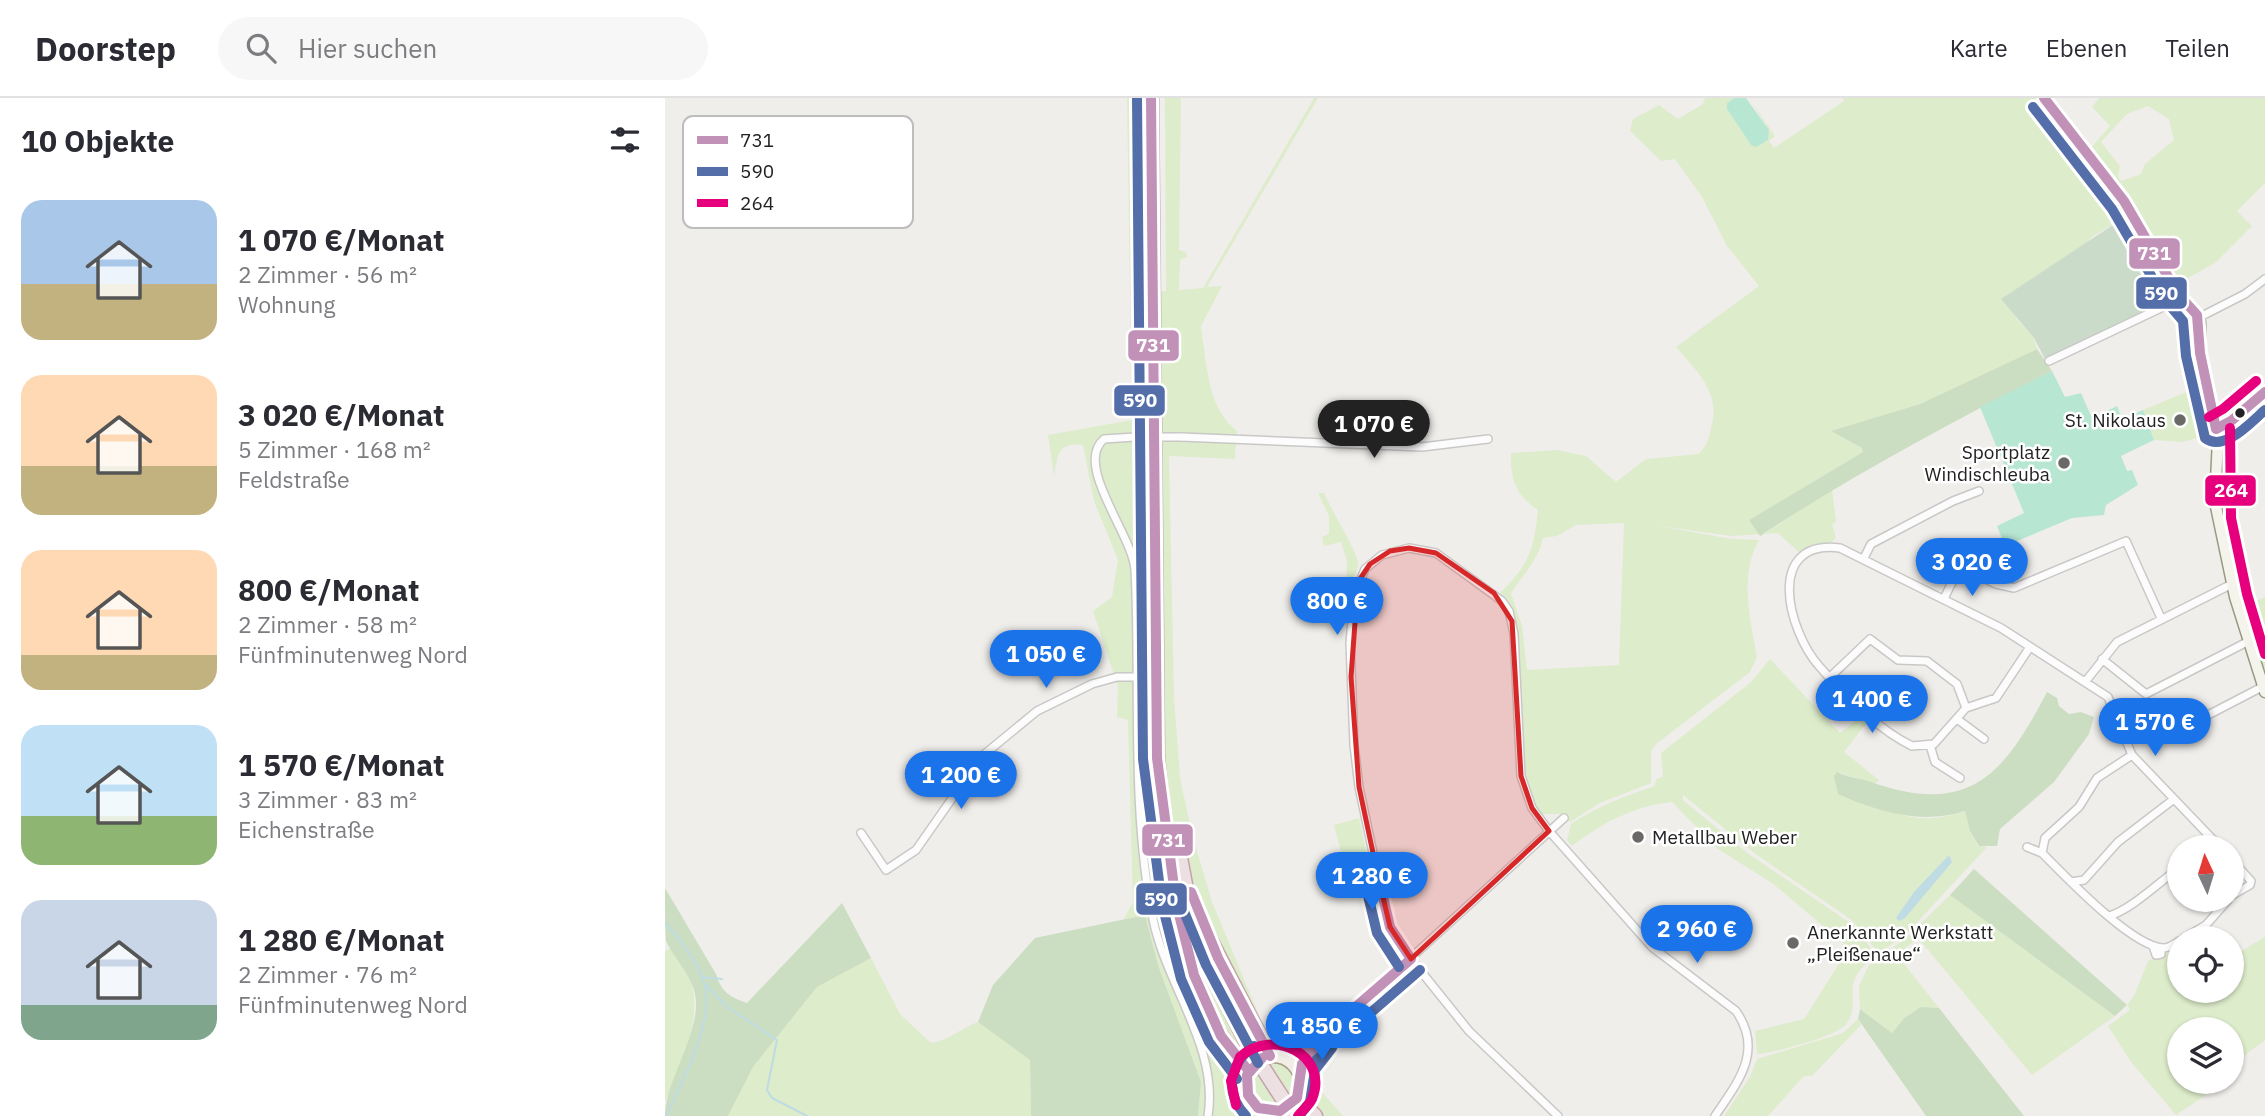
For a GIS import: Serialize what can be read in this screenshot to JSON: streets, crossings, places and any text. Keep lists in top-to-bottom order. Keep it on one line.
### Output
{"places":["St. Nikolaus","Sportplatz Windischleuba","Metallbau Weber","Anerkannte Werkstatt „Pleißenaue“"],"lines":["transit line 731","transit line 590","transit line 264"],"legend":["731","590","264"],"north":"top","page":{"header":"Doorstep","search":"Hier suchen","nav":["Karte","Ebenen","Teilen"],"heading":"10 Objekte","list":[{"name":"1 070 €/Monat","note":"2 Zimmer · 56 m² · Wohnung"},{"name":"3 020 €/Monat","note":"5 Zimmer · 168 m² · Feldstraße"},{"name":"800 €/Monat","note":"2 Zimmer · 58 m² · Fünfminutenweg Nord"},{"name":"1 570 €/Monat","note":"3 Zimmer · 83 m² · Eichenstraße"},{"name":"1 280 €/Monat","note":"2 Zimmer · 76 m² · Fünfminutenweg Nord"}],"price":["1 070 €","3 020 €","800 €","1 050 €","1 400 €","1 570 €","1 200 €","1 280 €","2 960 €","1 850 €"]}}
